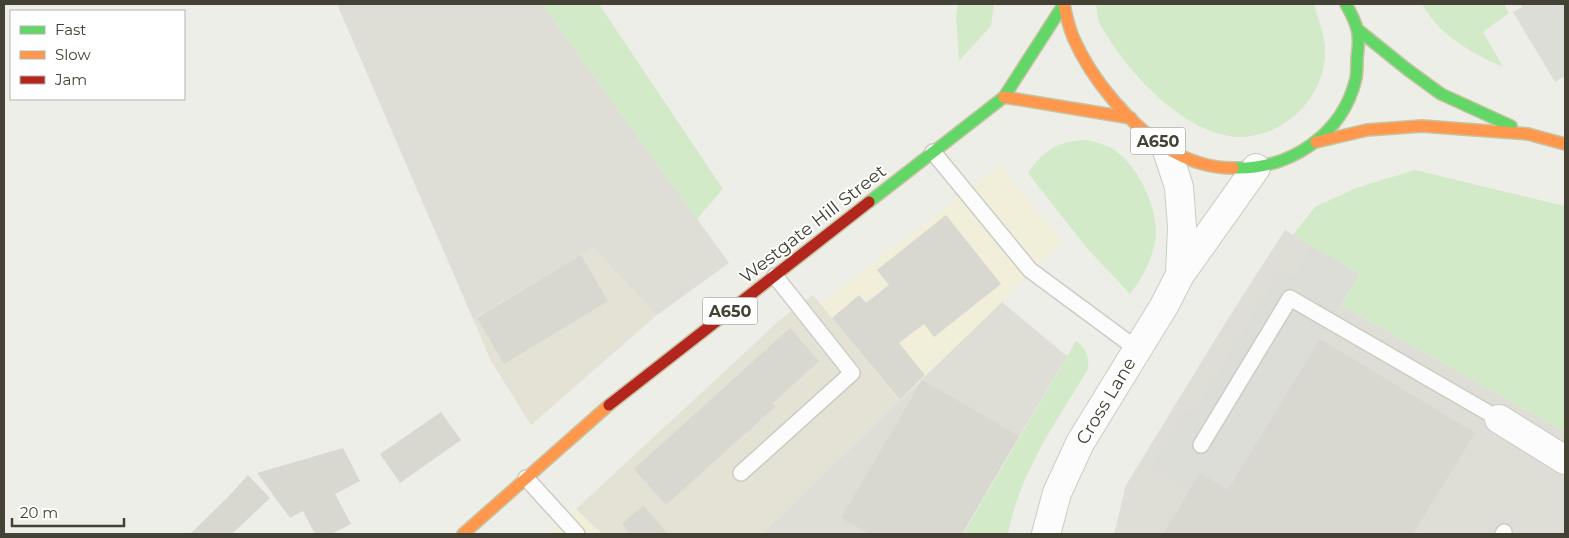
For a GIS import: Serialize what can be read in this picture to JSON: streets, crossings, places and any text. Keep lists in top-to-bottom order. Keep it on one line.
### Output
{"streets":{"highway":["A650","Westgate Hill Street"],"street":["Cross Lane"]},"crossings":[["A650","Westgate Hill Street"],["A650","Cross Lane"]],"legend":["Fast","Slow","Jam"],"scale_bar":"20 m"}
